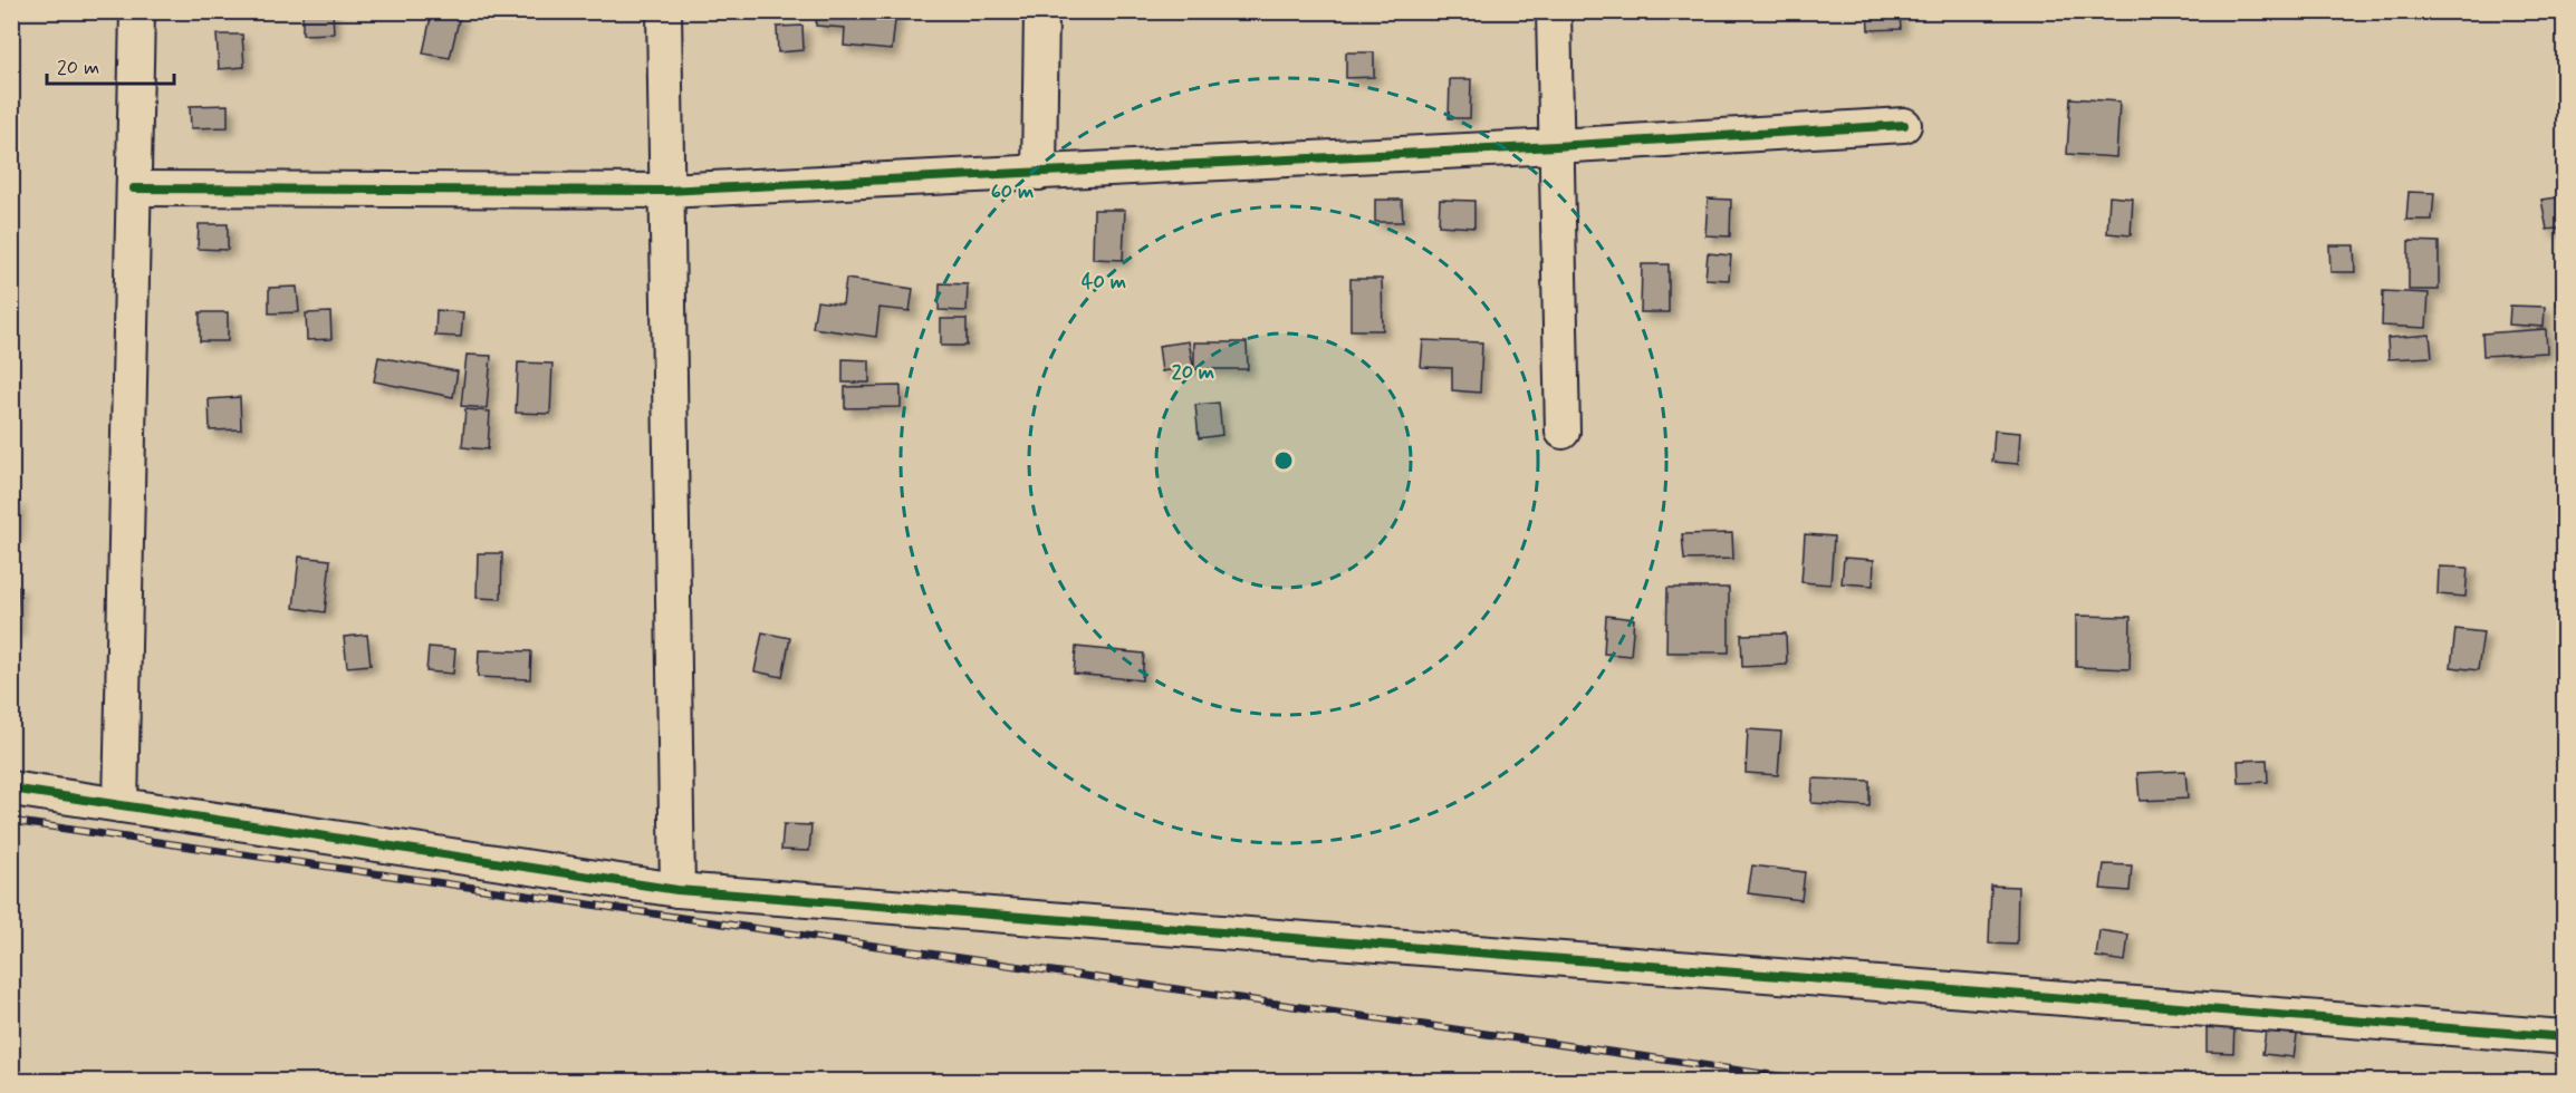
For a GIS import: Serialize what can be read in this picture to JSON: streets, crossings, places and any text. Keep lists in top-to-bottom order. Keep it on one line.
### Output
{"scale_bar":"20 m","rings":["60 m","40 m","20 m"]}
